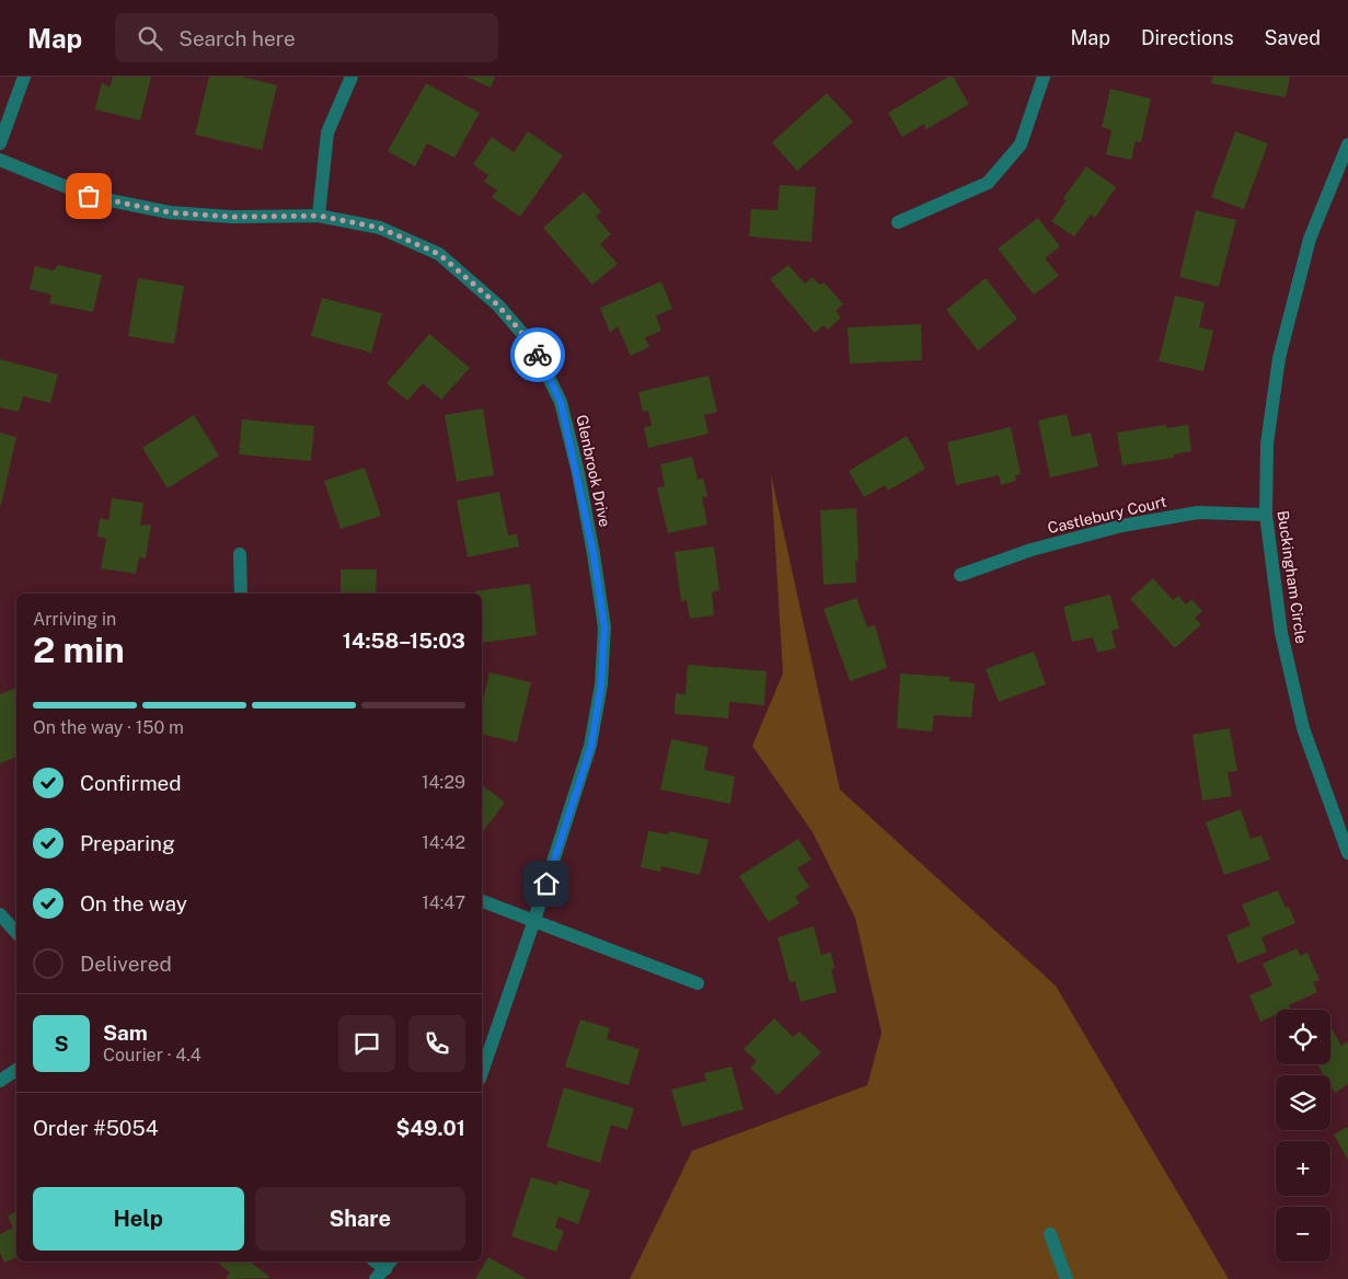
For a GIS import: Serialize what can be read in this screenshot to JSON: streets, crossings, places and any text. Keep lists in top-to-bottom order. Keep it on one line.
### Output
{"streets":{"street":["Glenbrook Drive","Castlebury Court","Buckingham Circle"]},"crossings":[["Castlebury Court","Buckingham Circle"]],"page":{"header":"Map","search":"Search here","nav":["Map","Directions","Saved"],"heading":["2 min","Arriving in","14:58–15:03"],"panel":["Sam","Courier · 4.4","Order #5054","$49.01"],"bar":"On the way · 150 m","list":[["Confirmed","14:29"],["Preparing","14:42"],["On the way","14:47"],"Delivered"],"map_buttons":["+","−"],"round":"S","buttons":["Help","Share"]}}
